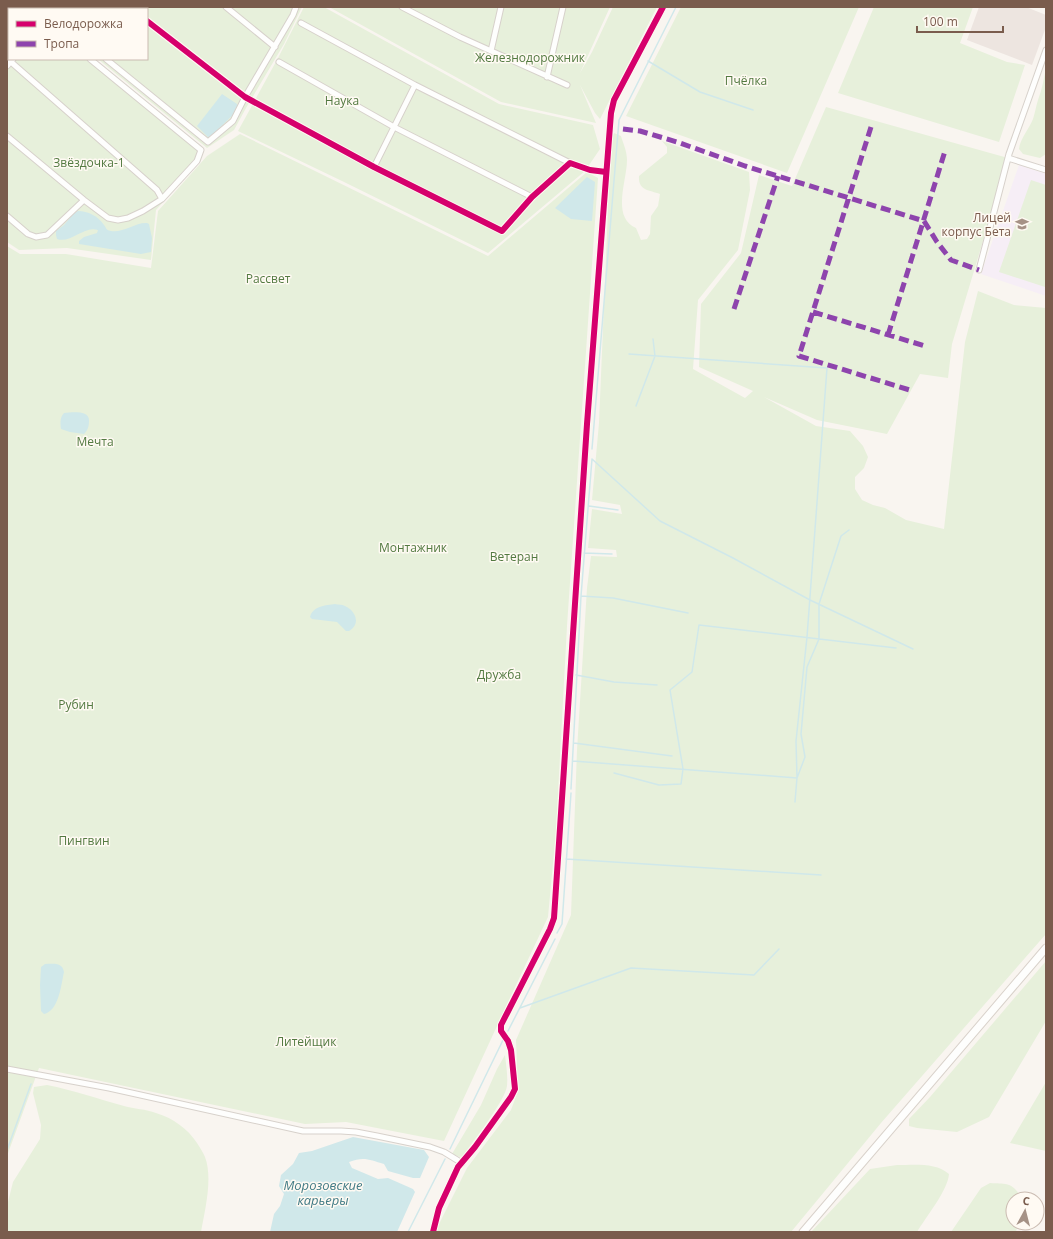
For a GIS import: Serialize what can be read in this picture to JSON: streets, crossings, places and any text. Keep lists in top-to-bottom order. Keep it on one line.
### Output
{"water":["Морозовские карьеры"],"parks":["Железнодорожник","Пчёлка","Наука","Звёздочка-1","Рассвет","Мечта","Монтажник","Ветеран","Дружба","Рубин","Пингвин","Литейщик"],"places":{"school or university":["Лицей корпус Бета"]},"legend":["Велодорожка","Тропа"],"scale_bar":"100 m","north":"top"}
